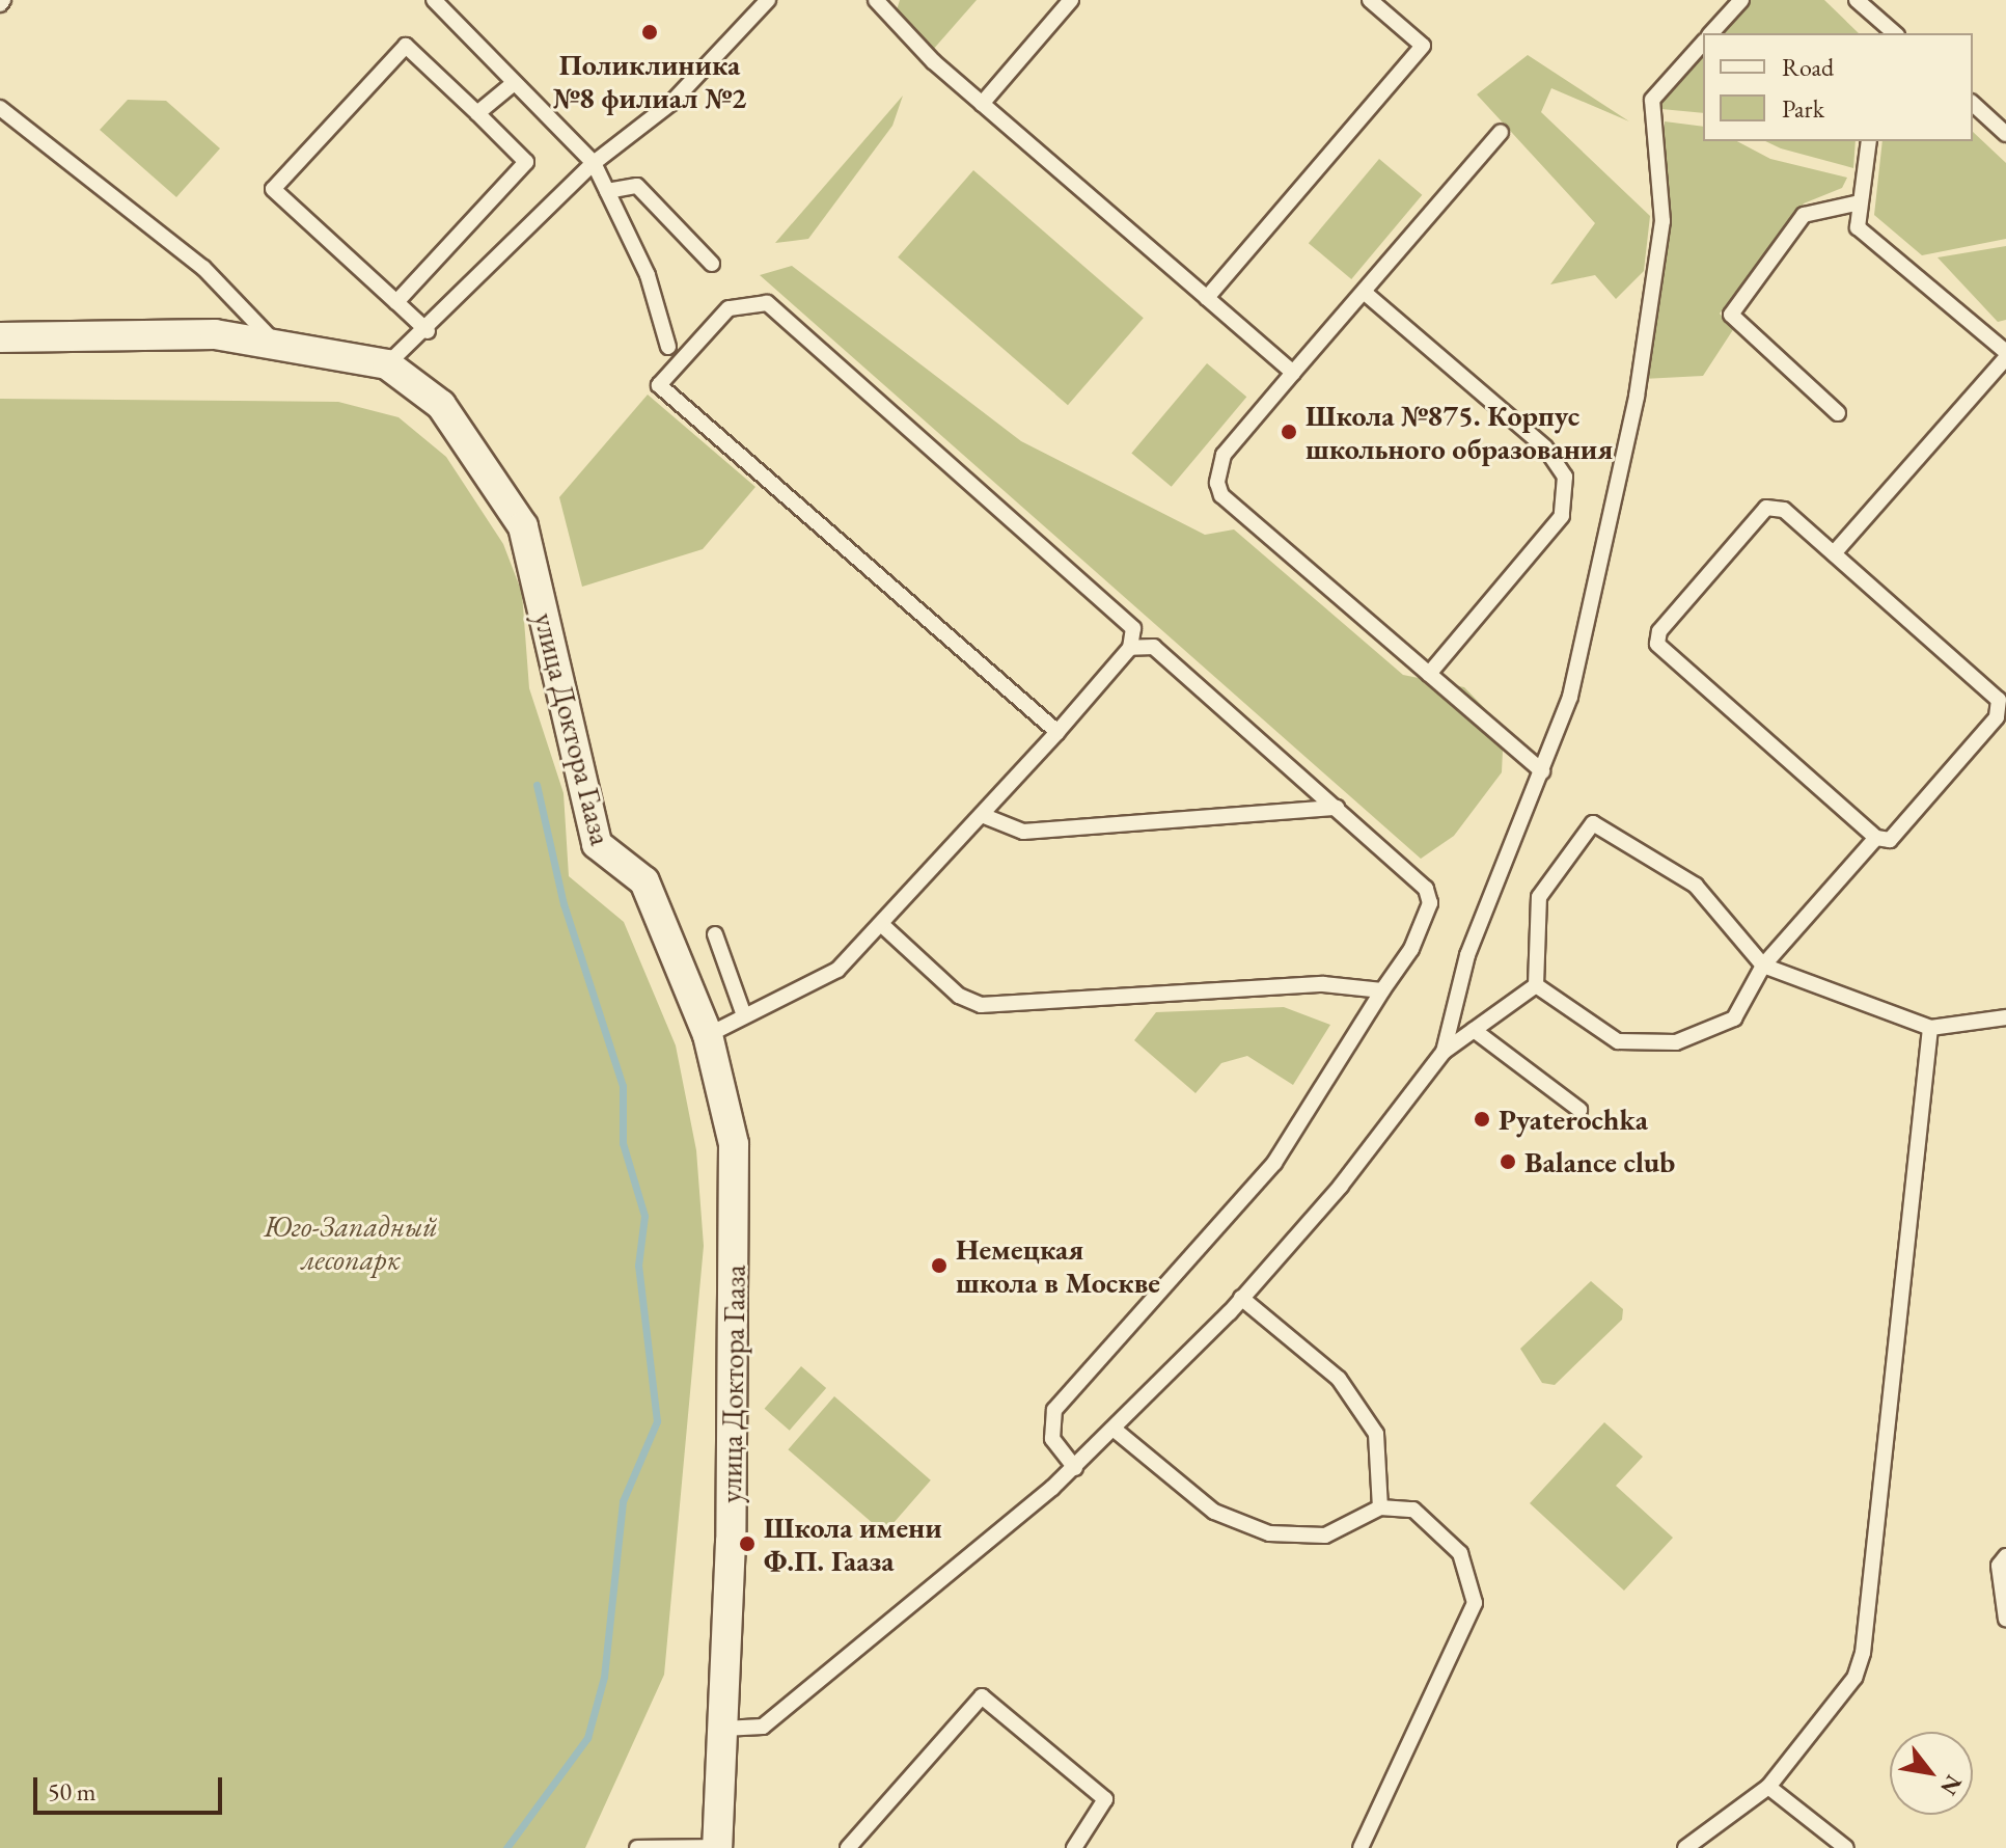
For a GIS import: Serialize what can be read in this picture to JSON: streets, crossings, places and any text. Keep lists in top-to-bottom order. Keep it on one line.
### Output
{"streets":{"street":["улица Доктора Гааза"]},"parks":["Юго-Западный лесопарк"],"places":["Поликлиника №8 филиал №2","Школа №875. Корпус школьного образования","Pyaterochka","Balance club","Немецкая школа в Москве","Школа имени Ф.П. Гааза"],"legend":["Road","Park"],"scale_bar":"50 m","north":"bottom right"}
